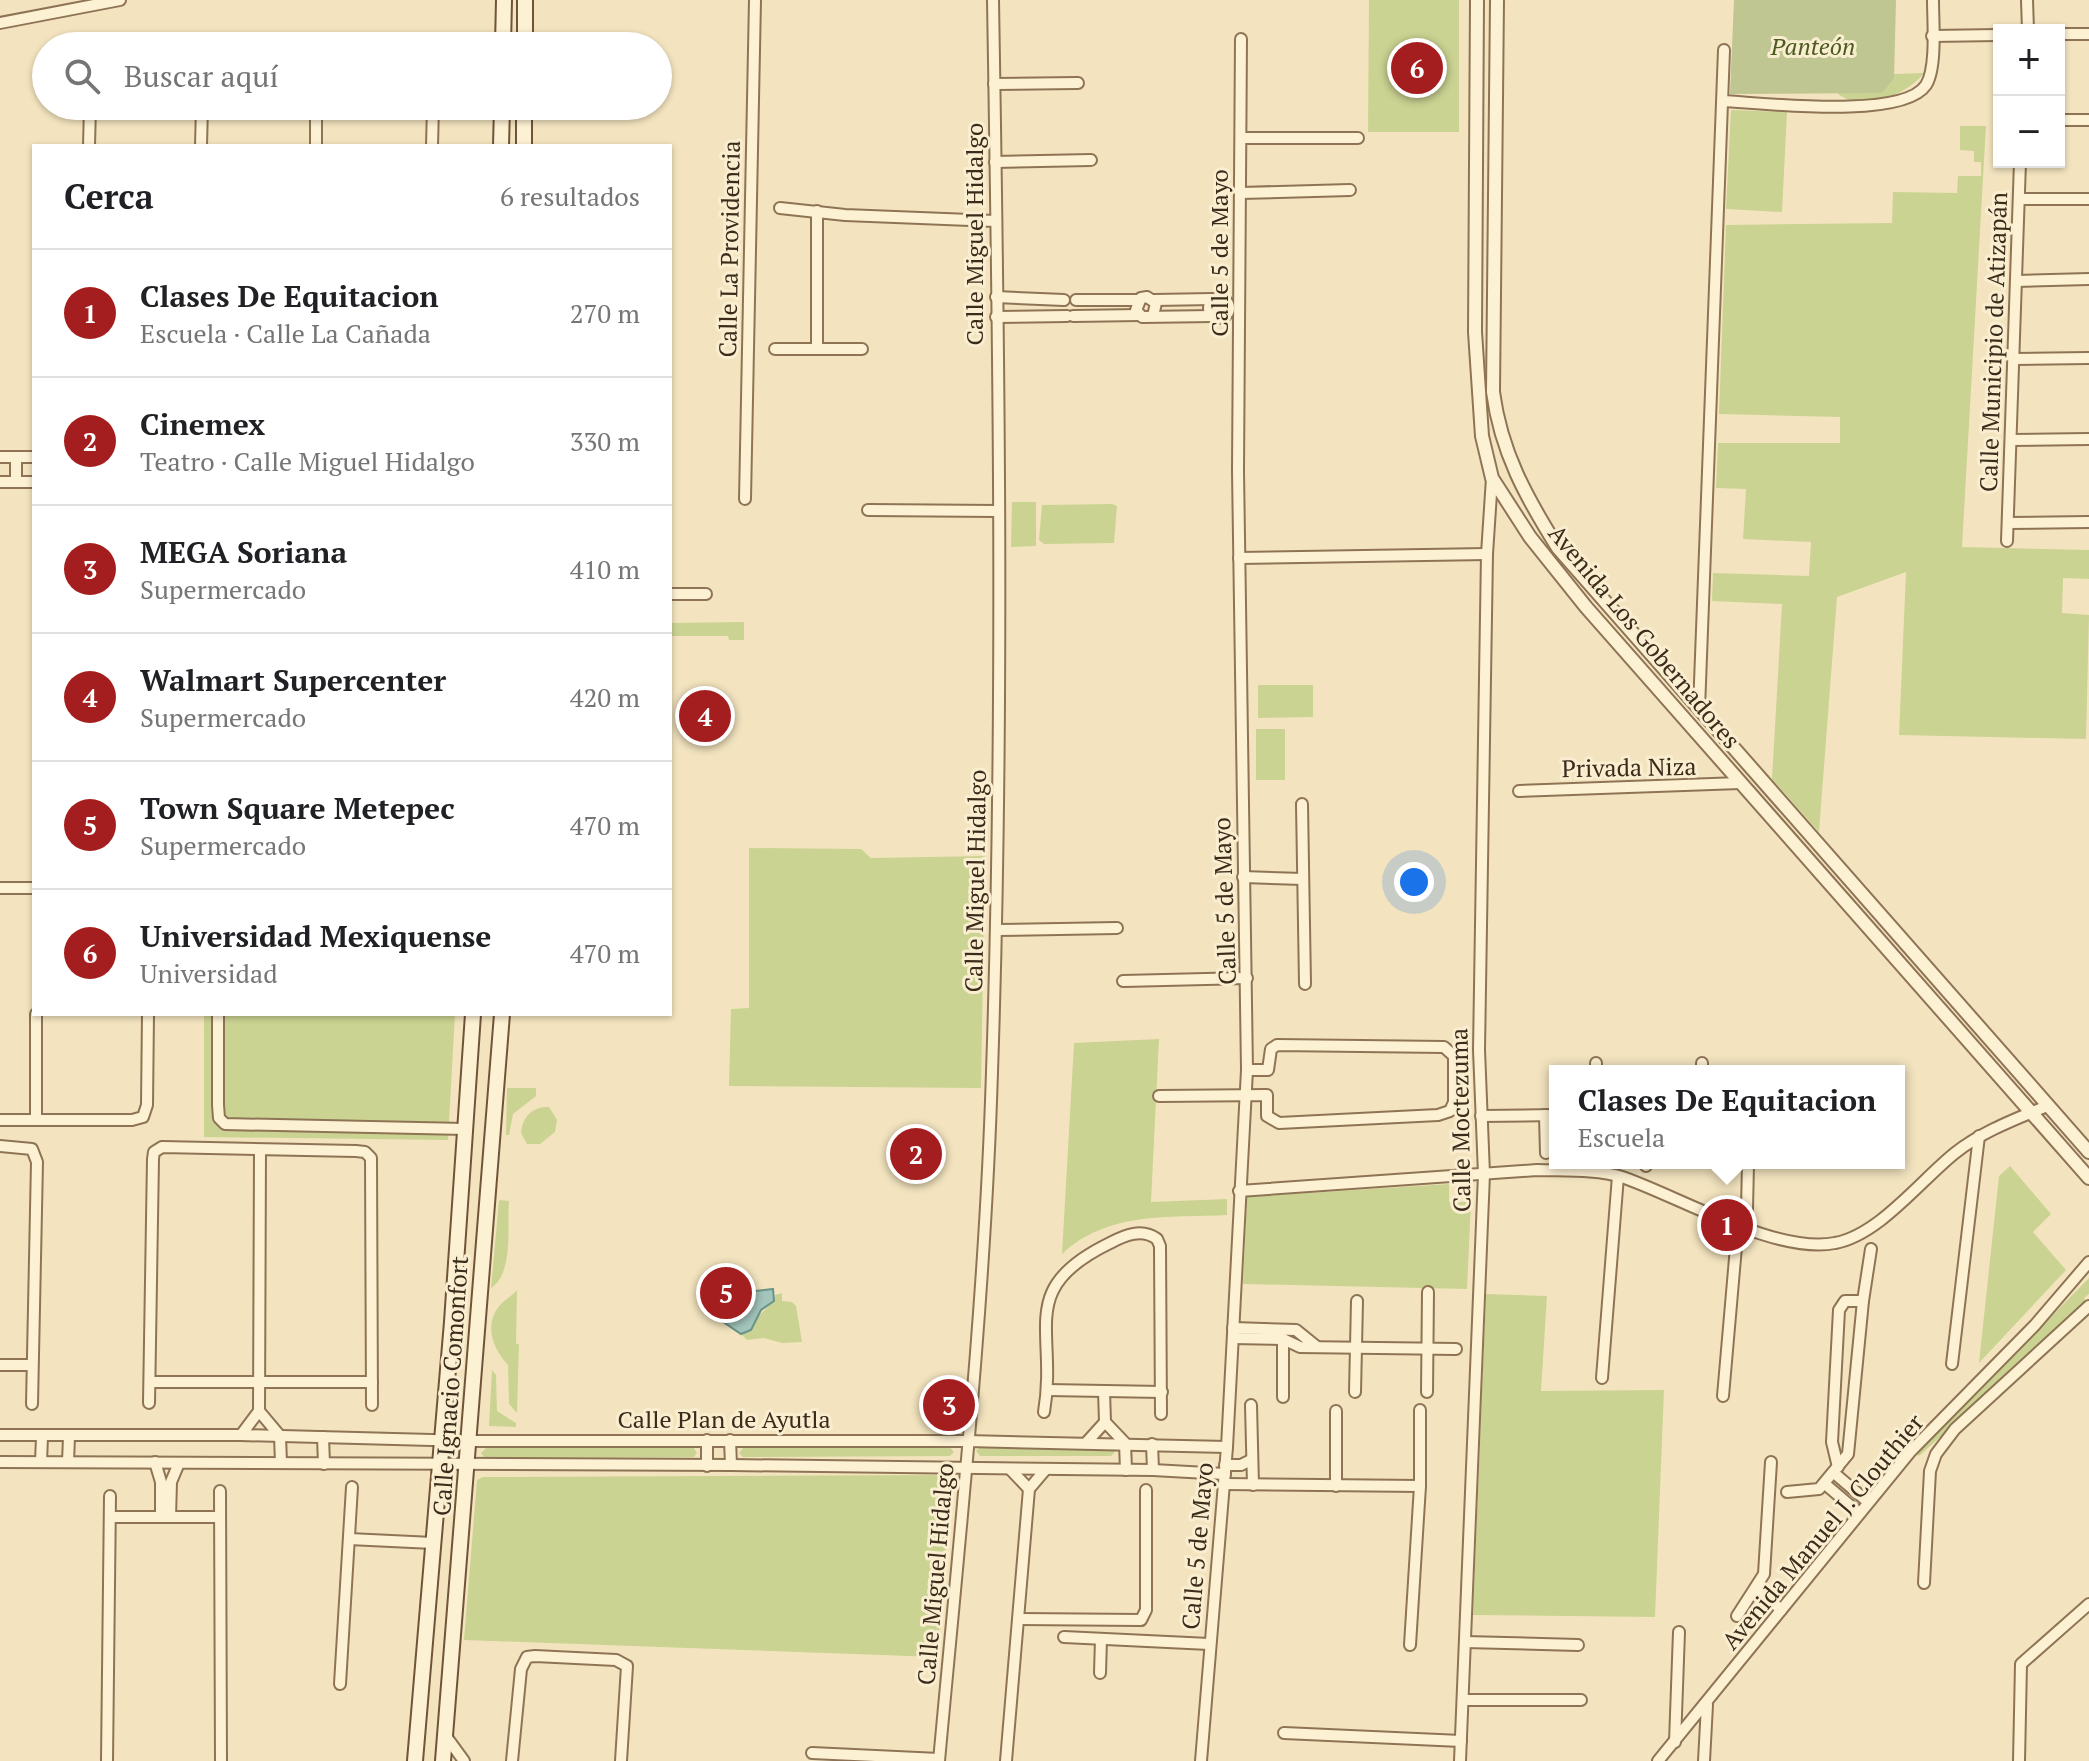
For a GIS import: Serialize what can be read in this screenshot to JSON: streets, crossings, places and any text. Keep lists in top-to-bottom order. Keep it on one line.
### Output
{"streets":{"main road":["Calle Ignacio Comonfort"],"street":["Calle Miguel Hidalgo","Calle La Providencia","Calle 5 de Mayo","Calle Municipio de Atizapán","Avenida Los Gobernadores","Privada Niza","Calle Moctezuma","Calle Plan de Ayutla","Avenida Manuel J. Clouthier"]},"crossings":[["Calle Miguel Hidalgo","Calle Plan de Ayutla"],["Calle 5 de Mayo","Calle Plan de Ayutla"],["Avenida Los Gobernadores","Privada Niza"],["Avenida Los Gobernadores","Calle Moctezuma"],["Calle Ignacio Comonfort","Calle Plan de Ayutla"]],"parks":["Panteón"],"page":{"map_buttons":["+","−"],"search":"Buscar aquí","pins":["6","4","2","1","5","3"],"heading":["Cerca","6 resultados"],"list":[{"mark":"1","name":"Clases De Equitacion","note":"Escuela · Calle La Cañada","value":"270 m"},{"mark":"2","name":"Cinemex","note":"Teatro · Calle Miguel Hidalgo","value":"330 m"},{"mark":"3","name":"MEGA Soriana","note":"Supermercado","value":"410 m"},{"mark":"4","name":"Walmart Supercenter","note":"Supermercado","value":"420 m"},{"mark":"5","name":"Town Square Metepec","note":"Supermercado","value":"470 m"},{"mark":"6","name":"Universidad Mexiquense","note":"Universidad","value":"470 m"}],"popup":["Clases De Equitacion","Escuela"]}}
